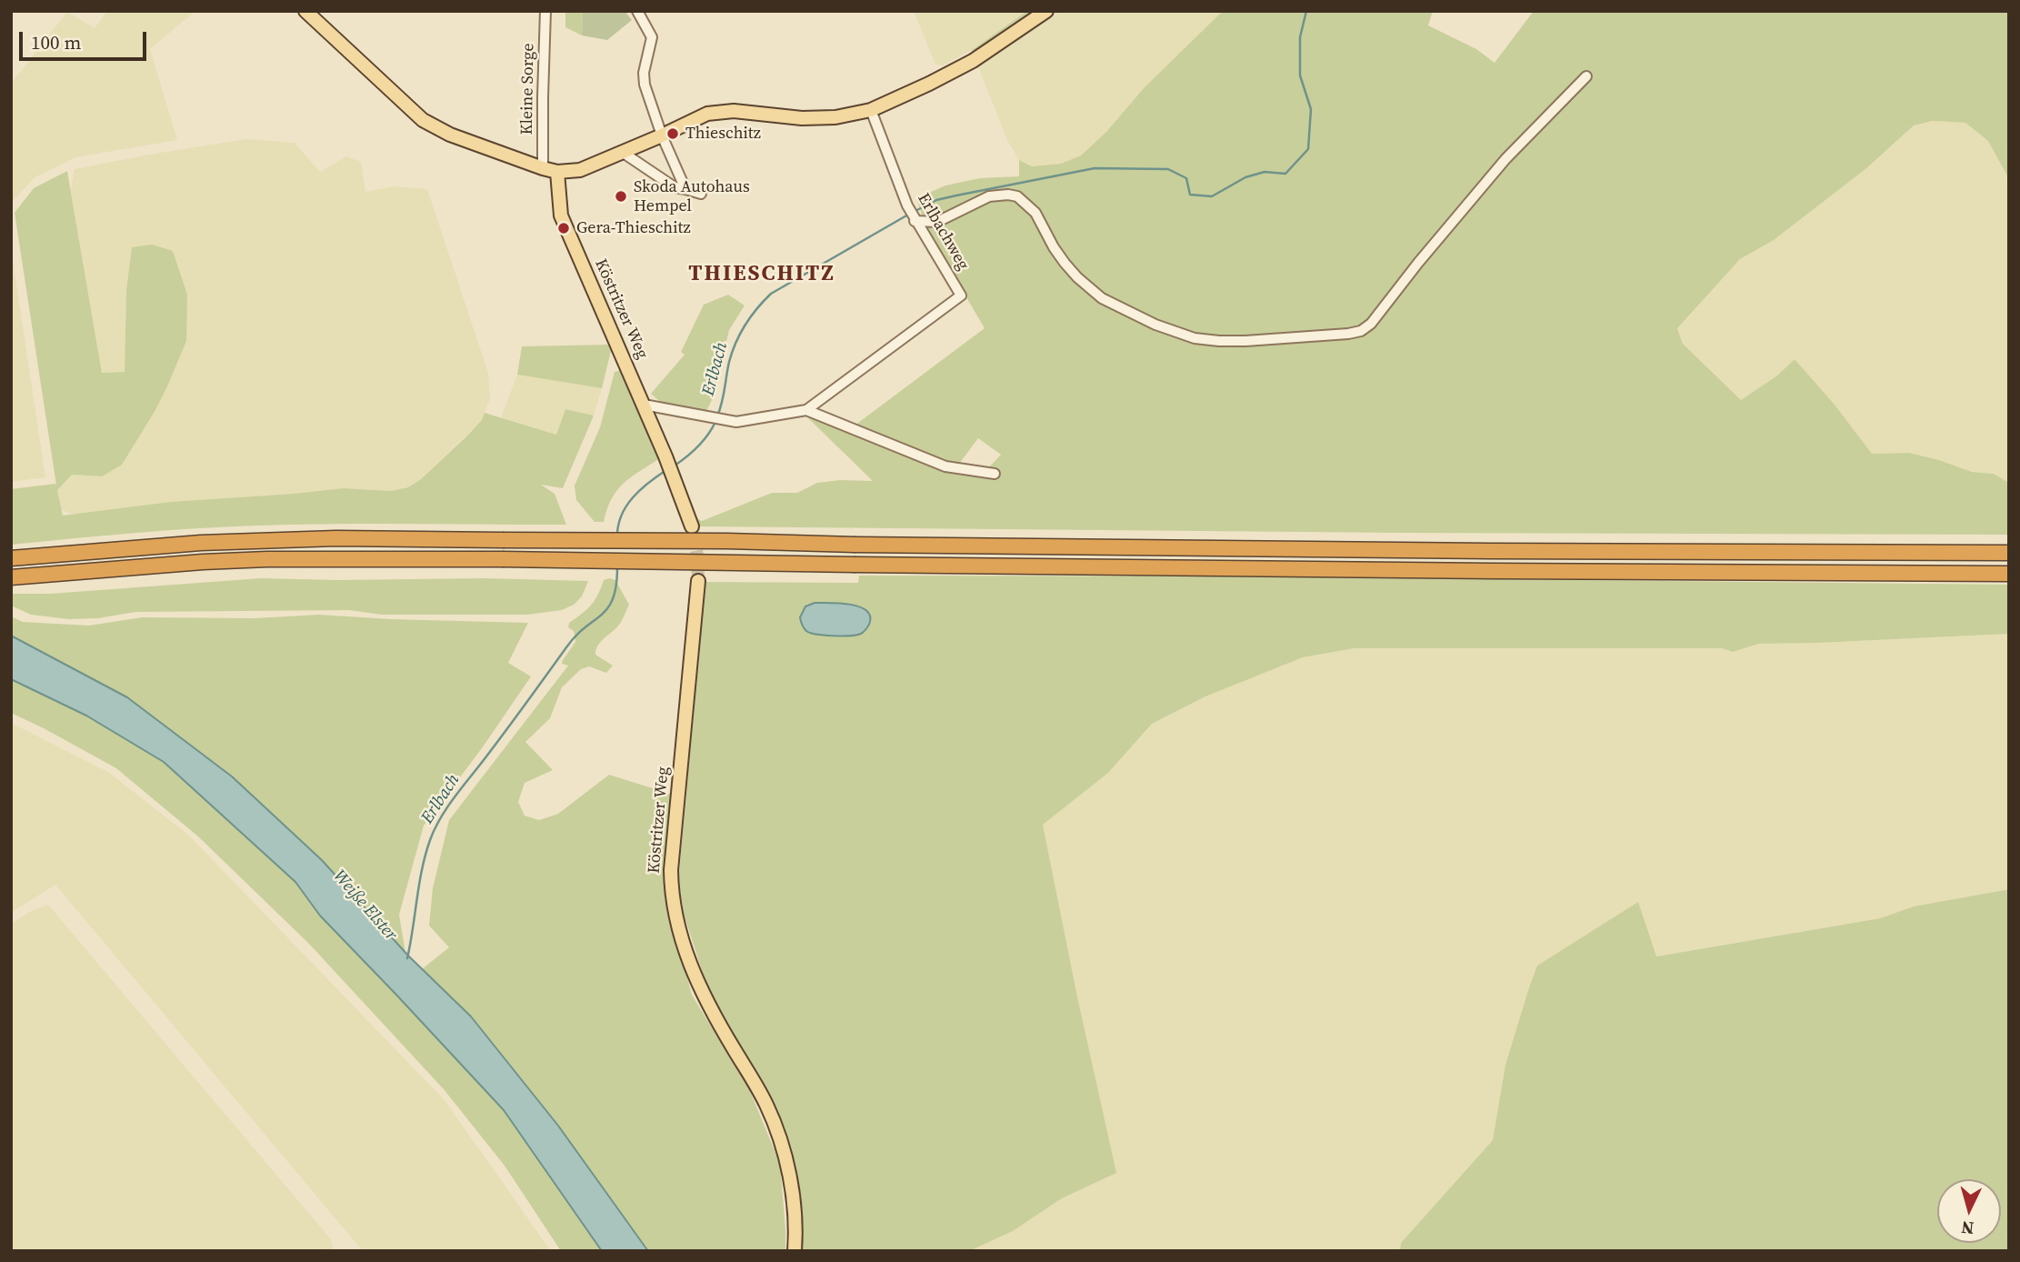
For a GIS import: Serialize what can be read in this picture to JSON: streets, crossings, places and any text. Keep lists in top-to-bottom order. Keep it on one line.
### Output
{"streets":{"main road":["Köstritzer Weg"],"street":["Kleine Sorge","Erlbachweg"]},"districts":["THIESCHITZ"],"water":["Erlbach","Weiße Elster"],"places":["Thieschitz","Skoda Autohaus Hempel","Gera-Thieschitz"],"scale_bar":"100 m","north":"bottom"}
